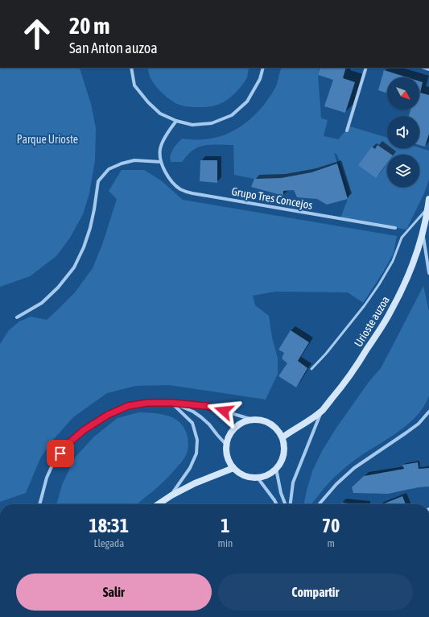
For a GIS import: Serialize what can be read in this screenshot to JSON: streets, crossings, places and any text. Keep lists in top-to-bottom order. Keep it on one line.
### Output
{"streets":{"street":["Grupo Tres Concejos","Urioste auzoa"]},"parks":["Parque Urioste"],"north":"bottom right","page":{"turn":["20 m","San Anton auzoa"],"eta":["18:31","Llegada","1","min","70","m"],"buttons":["Salir","Compartir"]}}
